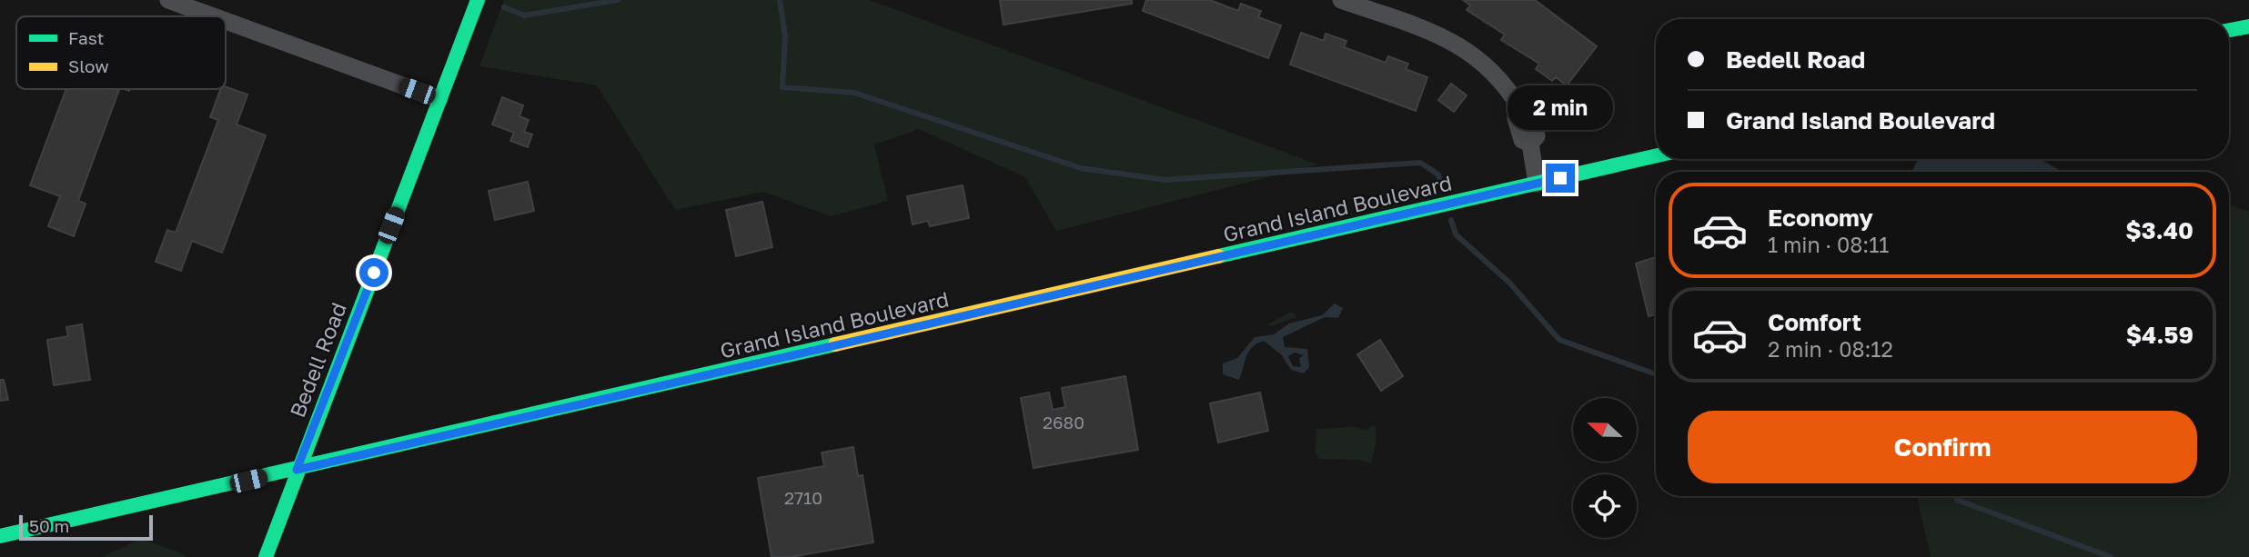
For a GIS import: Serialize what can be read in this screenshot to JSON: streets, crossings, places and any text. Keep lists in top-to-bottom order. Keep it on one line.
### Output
{"streets":{"main road":["Grand Island Boulevard","Bedell Road"]},"crossings":[["Grand Island Boulevard","Bedell Road"]],"house_numbers":["2680","2710"],"legend":["Fast","Slow"],"scale_bar":"50 m","north":"left","page":{"banner":["Bedell Road","Grand Island Boulevard"],"bubble":"2 min","list":[{"name":"Economy","note":"1 min · 08:11","value":"$3.40"},{"name":"Comfort","note":"2 min · 08:12","value":"$4.59"}],"buttons":"Confirm","scale":"50 m"}}
